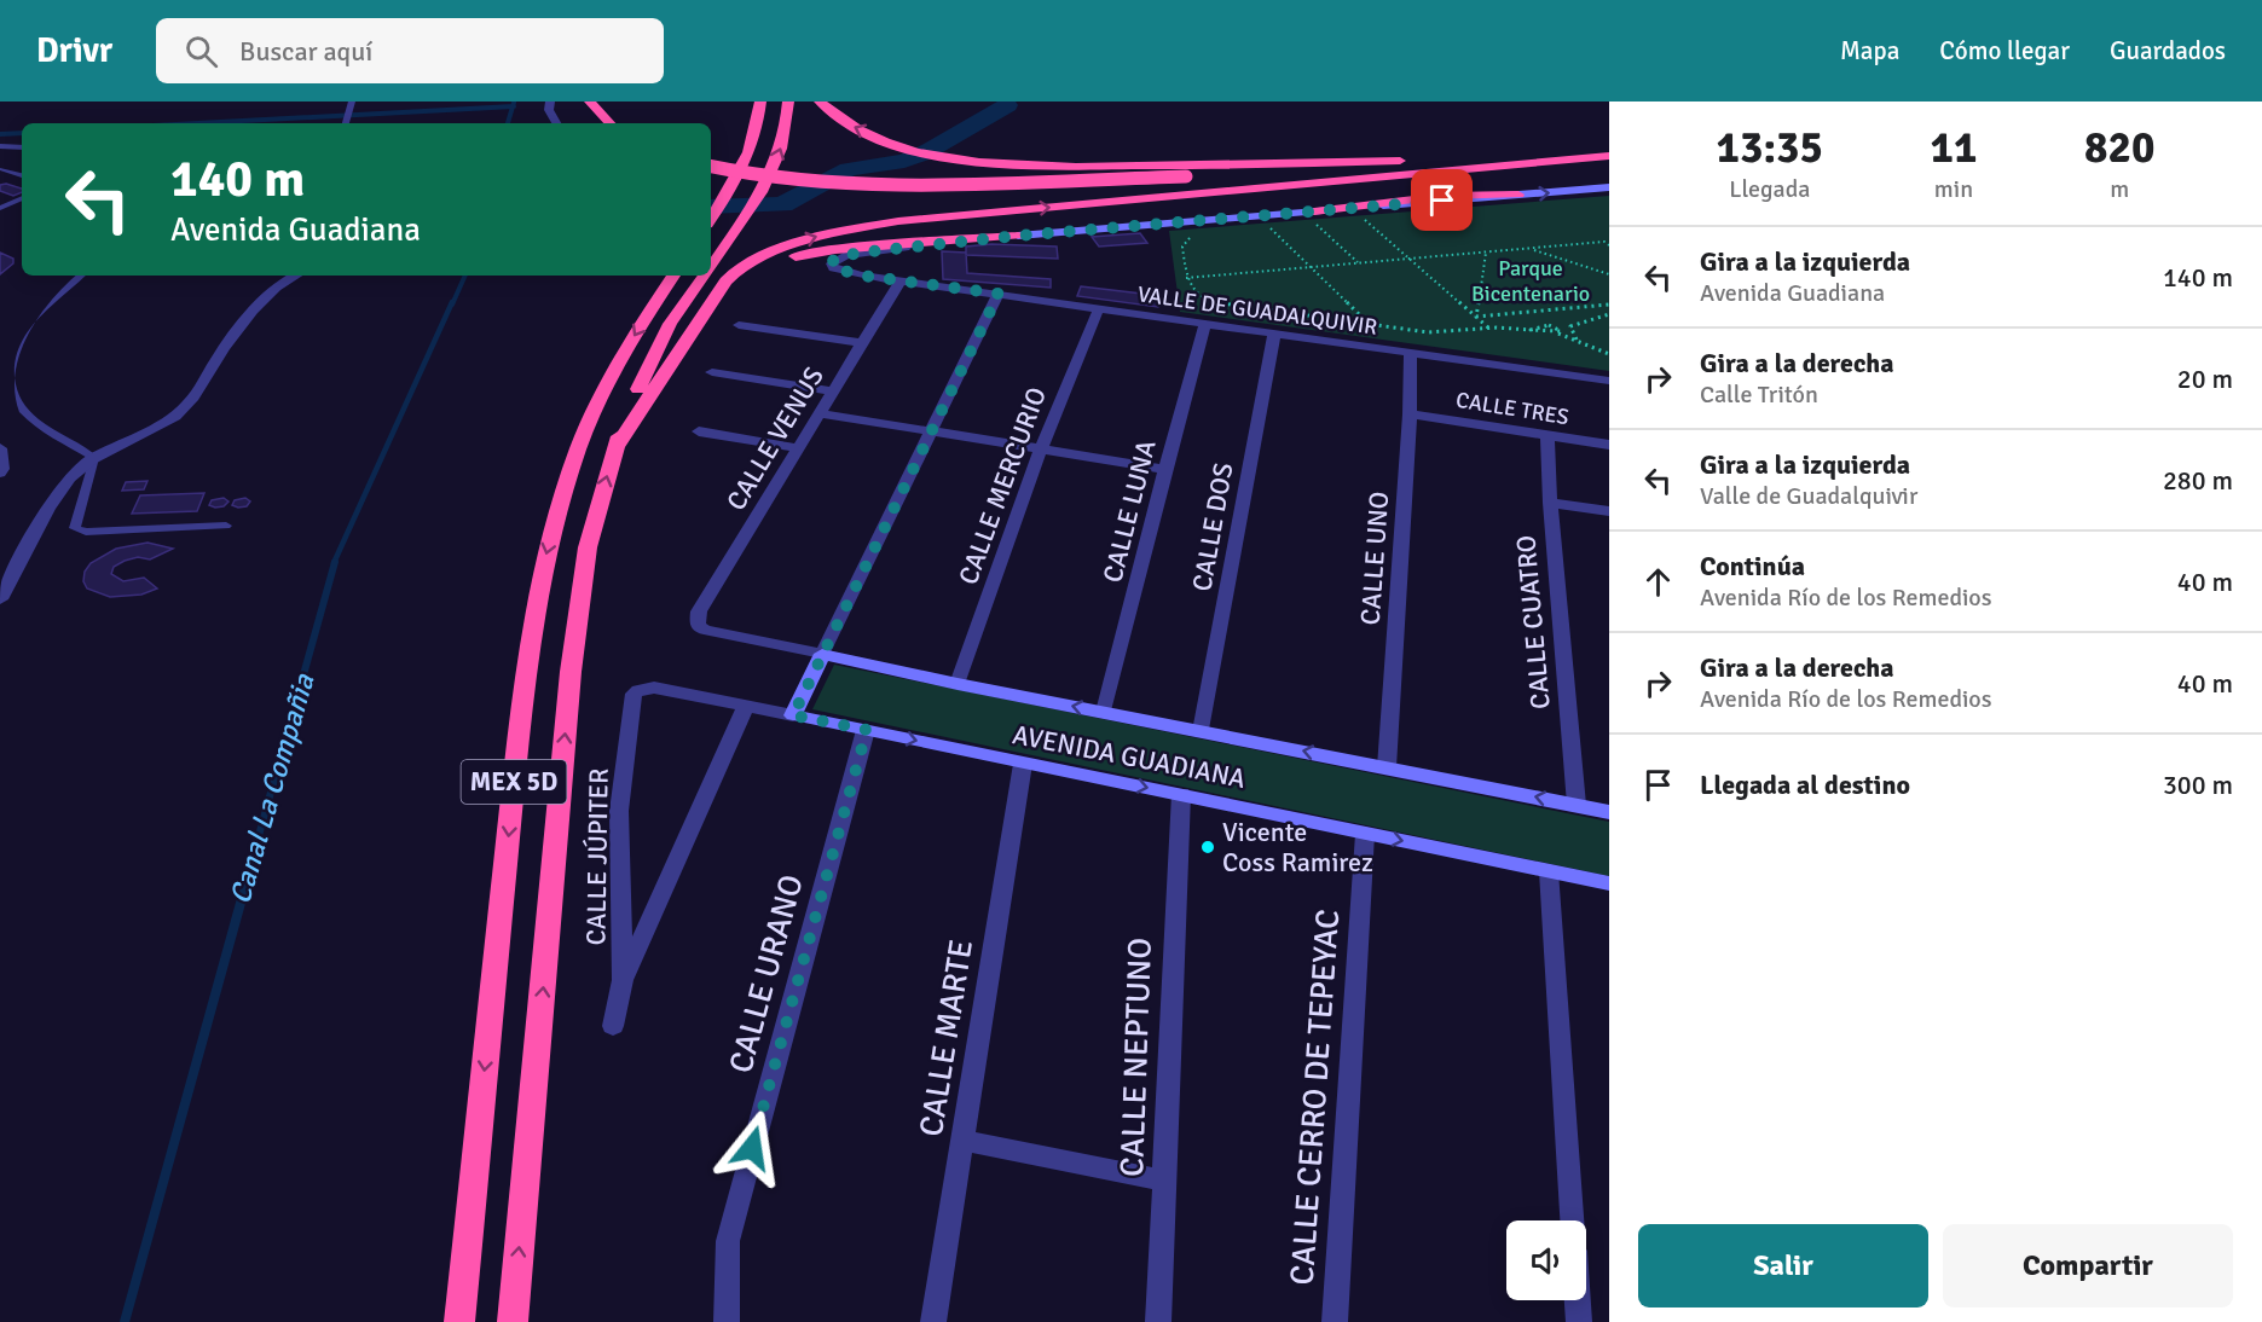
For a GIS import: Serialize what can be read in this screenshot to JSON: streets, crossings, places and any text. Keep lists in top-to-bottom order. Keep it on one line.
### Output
{"streets":{"highway":["MEX 5D"],"street":["VALLE DE GUADALQUIVIR","CALLE TRES","CALLE VENUS","CALLE MERCURIO","CALLE LUNA","CALLE DOS","CALLE UNO","CALLE CUATRO","AVENIDA GUADIANA","CALLE JÚPITER","CALLE URANO","CALLE MARTE","CALLE NEPTUNO","CALLE CERRO DE TEPEYAC"]},"crossings":[["VALLE DE GUADALQUIVIR","CALLE VENUS"],["VALLE DE GUADALQUIVIR","CALLE MERCURIO"],["VALLE DE GUADALQUIVIR","CALLE LUNA"],["VALLE DE GUADALQUIVIR","CALLE DOS"],["VALLE DE GUADALQUIVIR","CALLE UNO"],["CALLE TRES","CALLE UNO"],["CALLE TRES","CALLE CUATRO"],["CALLE VENUS","AVENIDA GUADIANA"],["CALLE MERCURIO","AVENIDA GUADIANA"],["CALLE LUNA","AVENIDA GUADIANA"],["CALLE DOS","AVENIDA GUADIANA"],["CALLE UNO","AVENIDA GUADIANA"],["CALLE CUATRO","AVENIDA GUADIANA"],["AVENIDA GUADIANA","CALLE JÚPITER"],["AVENIDA GUADIANA","CALLE URANO"],["AVENIDA GUADIANA","CALLE MARTE"],["AVENIDA GUADIANA","CALLE NEPTUNO"],["AVENIDA GUADIANA","CALLE CERRO DE TEPEYAC"]],"water":["Canal La Compañia"],"parks":["Parque Bicentenario"],"places":["Vicente Coss Ramirez"],"page":{"header":"Drivr","search":"Buscar aquí","nav":["Mapa","Cómo llegar","Guardados"],"eta":["13:35","Llegada","11","min","820","m"],"turn":["140 m","Avenida Guadiana"],"list":[{"name":"Gira a la izquierda","note":"Avenida Guadiana","value":"140 m"},{"name":"Gira a la derecha","note":"Calle Tritón","value":"20 m"},{"name":"Gira a la izquierda","note":"Valle de Guadalquivir","value":"280 m"},{"name":"Continúa","note":"Avenida Río de los Remedios","value":"40 m"},{"name":"Gira a la derecha","note":"Avenida Río de los Remedios","value":"40 m"},{"name":"Llegada al destino","value":"300 m"}],"buttons":["Salir","Compartir"]}}
